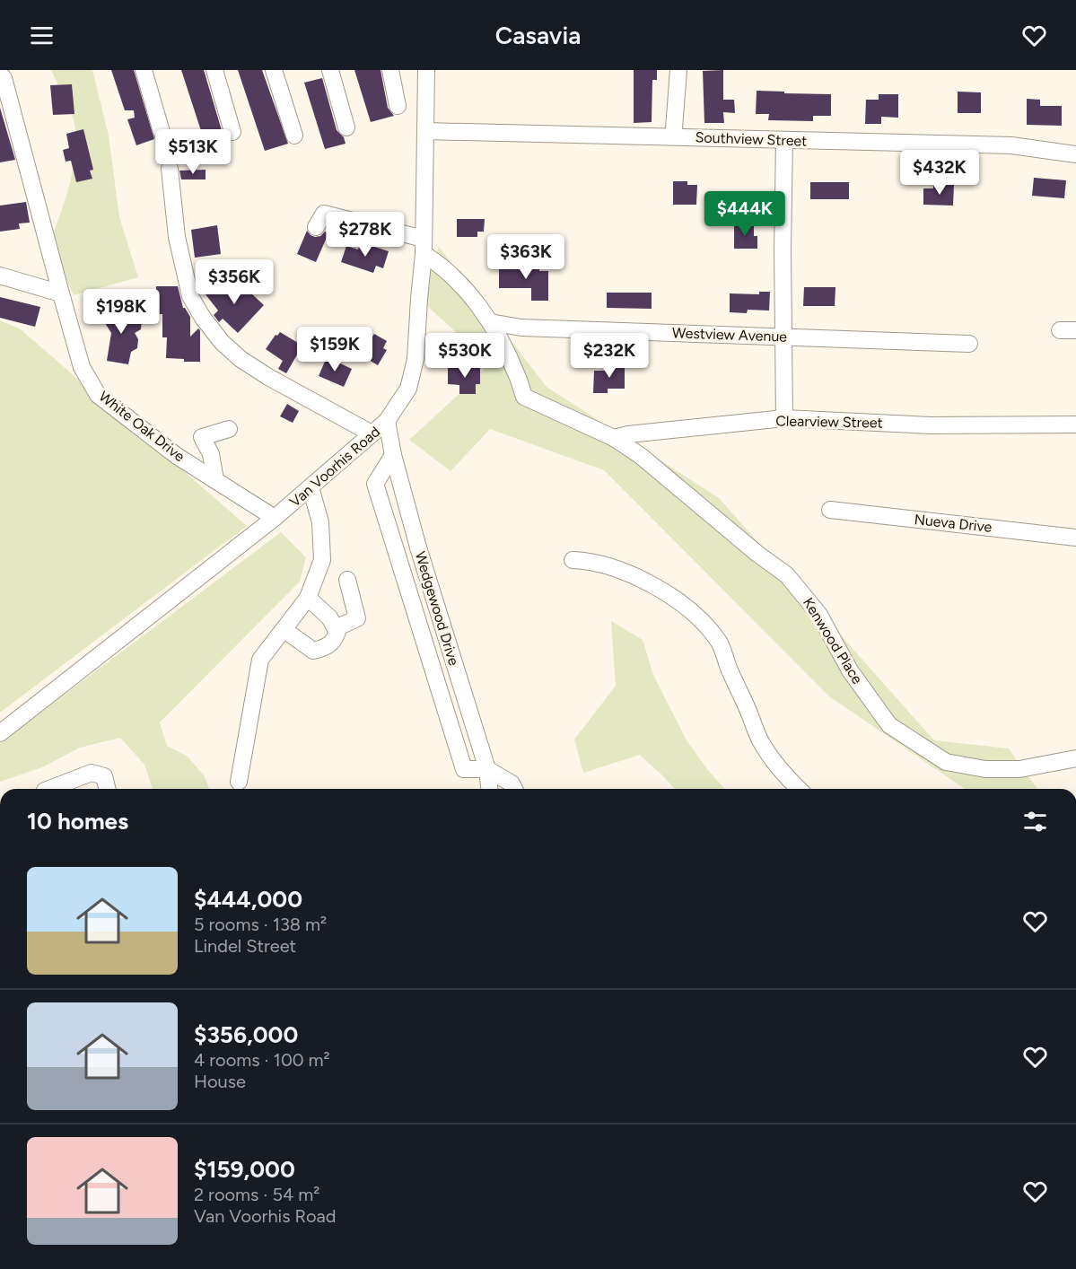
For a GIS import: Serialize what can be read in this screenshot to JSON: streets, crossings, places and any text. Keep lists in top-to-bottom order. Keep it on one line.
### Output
{"streets":{"street":["Southview Street","Westview Avenue","Clearview Street","White Oak Drive","Van Voorhis Road","Nueva Drive","Wedgewood Drive","Kenwood Place"]},"crossings":[["Southview Street","Van Voorhis Road"],["Westview Avenue","Kenwood Place"],["Clearview Street","Kenwood Place"],["White Oak Drive","Van Voorhis Road"],["Van Voorhis Road","Wedgewood Drive"],["Van Voorhis Road","Kenwood Place"]],"page":{"header":"Casavia","price":["$513K","$432K","$444K","$278K","$363K","$356K","$198K","$159K","$530K","$232K"],"heading":"10 homes","list":[{"name":"$444,000","note":"5 rooms · 138 m² · Lindel Street"},{"name":"$356,000","note":"4 rooms · 100 m² · House"},{"name":"$159,000","note":"2 rooms · 54 m² · Van Voorhis Road"}]}}
